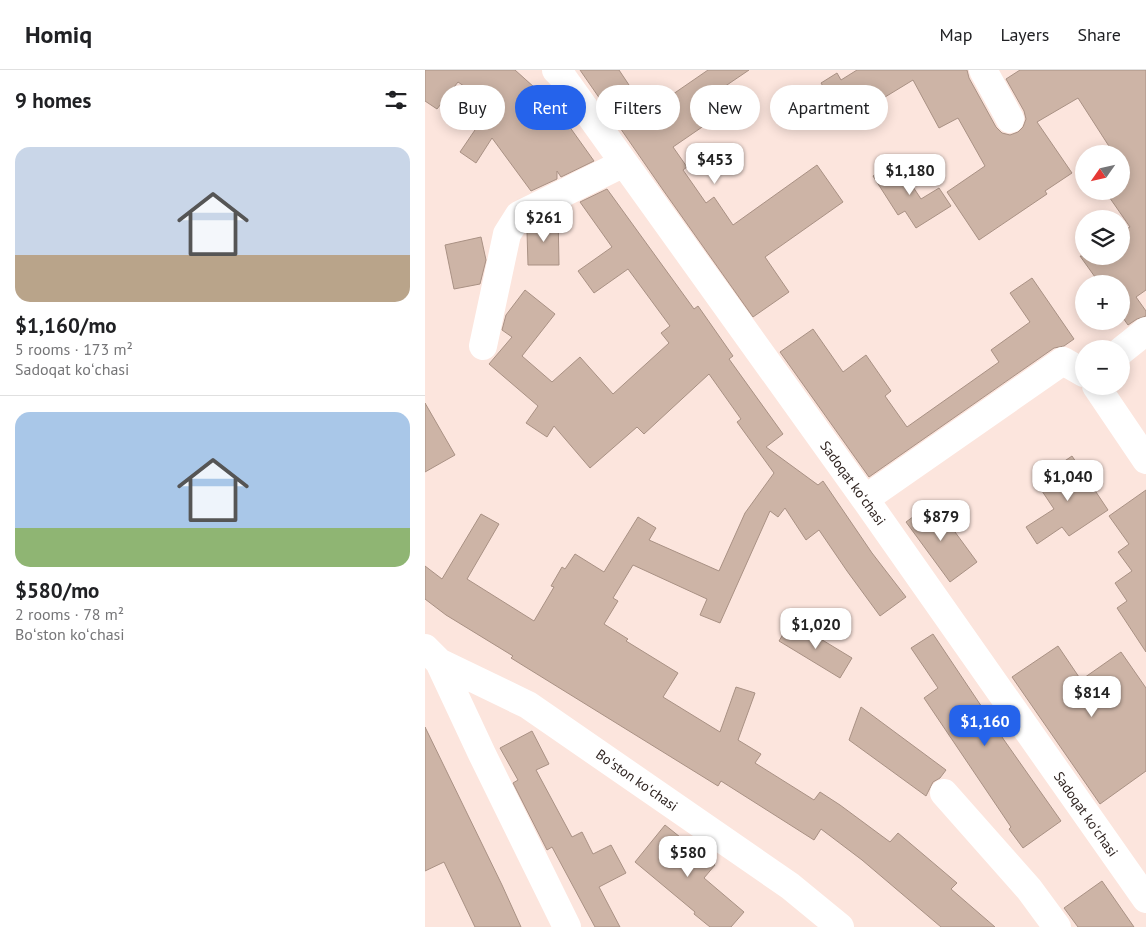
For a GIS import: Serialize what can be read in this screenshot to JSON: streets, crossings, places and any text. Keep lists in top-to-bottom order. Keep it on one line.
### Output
{"streets":{"street":["Sadoqat koʻchasi","Boʻston koʻchasi"]},"north":"bottom left","page":{"header":"Homiq","nav":["Map","Layers","Share"],"heading":"9 homes","chip":["Buy","Rent","Filters","New","Apartment"],"list":[{"name":"$1,160/mo","note":"5 rooms · 173 m² · Sadoqat koʻchasi"},{"name":"$580/mo","note":"2 rooms · 78 m² · Boʻston koʻchasi"}],"price":["$453","$1,180","$261","$1,040","$879","$1,020","$814","$1,160","$580"],"map_buttons":["+","−"]}}
